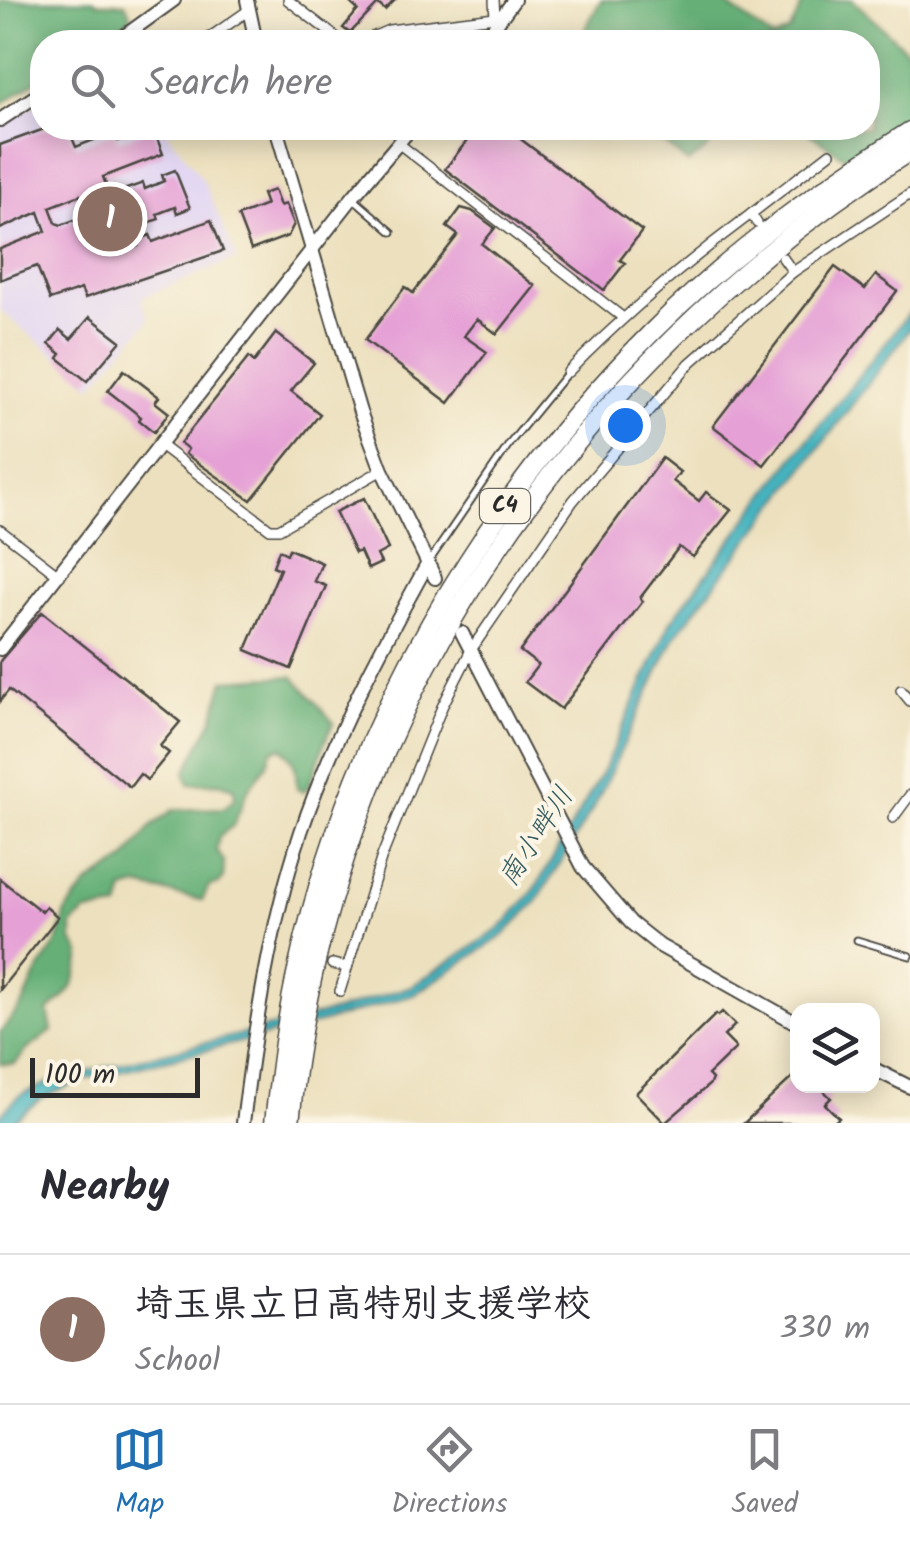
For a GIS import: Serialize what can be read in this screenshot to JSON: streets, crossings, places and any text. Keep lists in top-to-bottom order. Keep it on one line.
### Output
{"streets":{"highway":["C4"]},"water":["南小畔川"],"scale_bar":"100 m","page":{"search":"Search here","pins":"1","scale":"100 m","heading":"Nearby","list":[{"mark":"1","name":"埼玉県立日高特別支援学校","note":"School","value":"330 m"}],"nav":["Map","Directions","Saved"]}}
